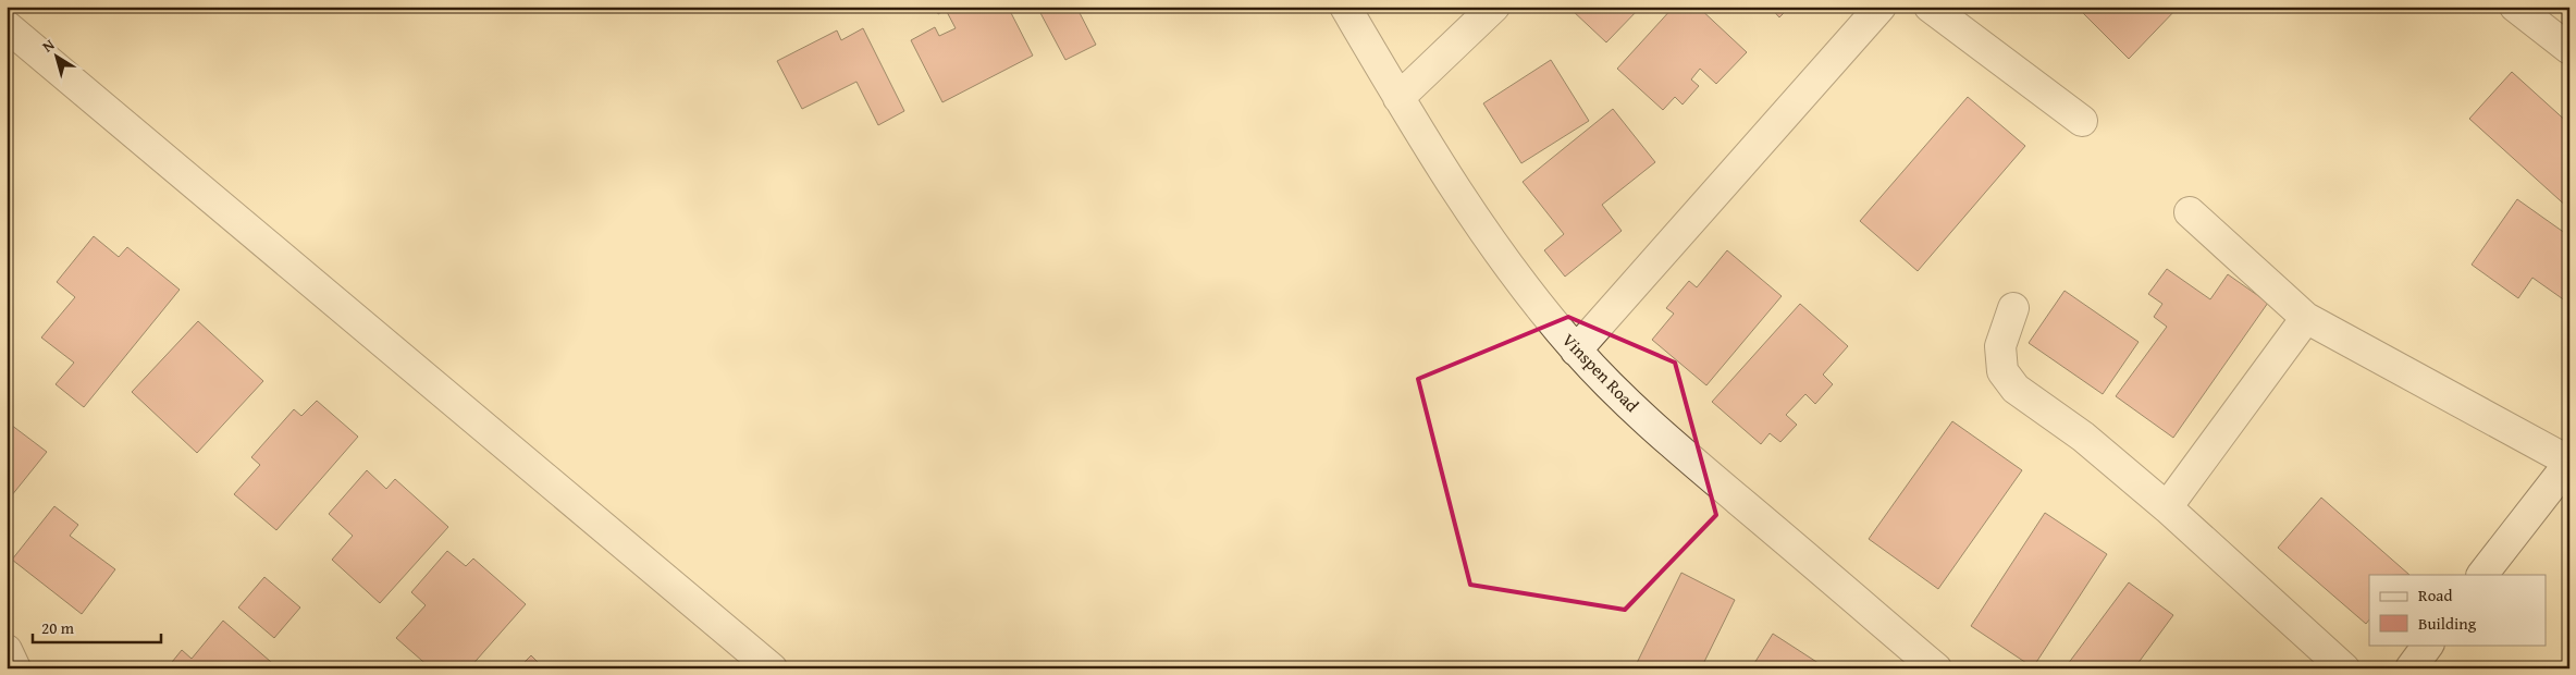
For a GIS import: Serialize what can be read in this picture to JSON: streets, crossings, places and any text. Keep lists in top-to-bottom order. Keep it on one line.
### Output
{"streets":{"street":["Vinspen Road"]},"legend":["Road","Building"],"scale_bar":"20 m","north":"top left"}
